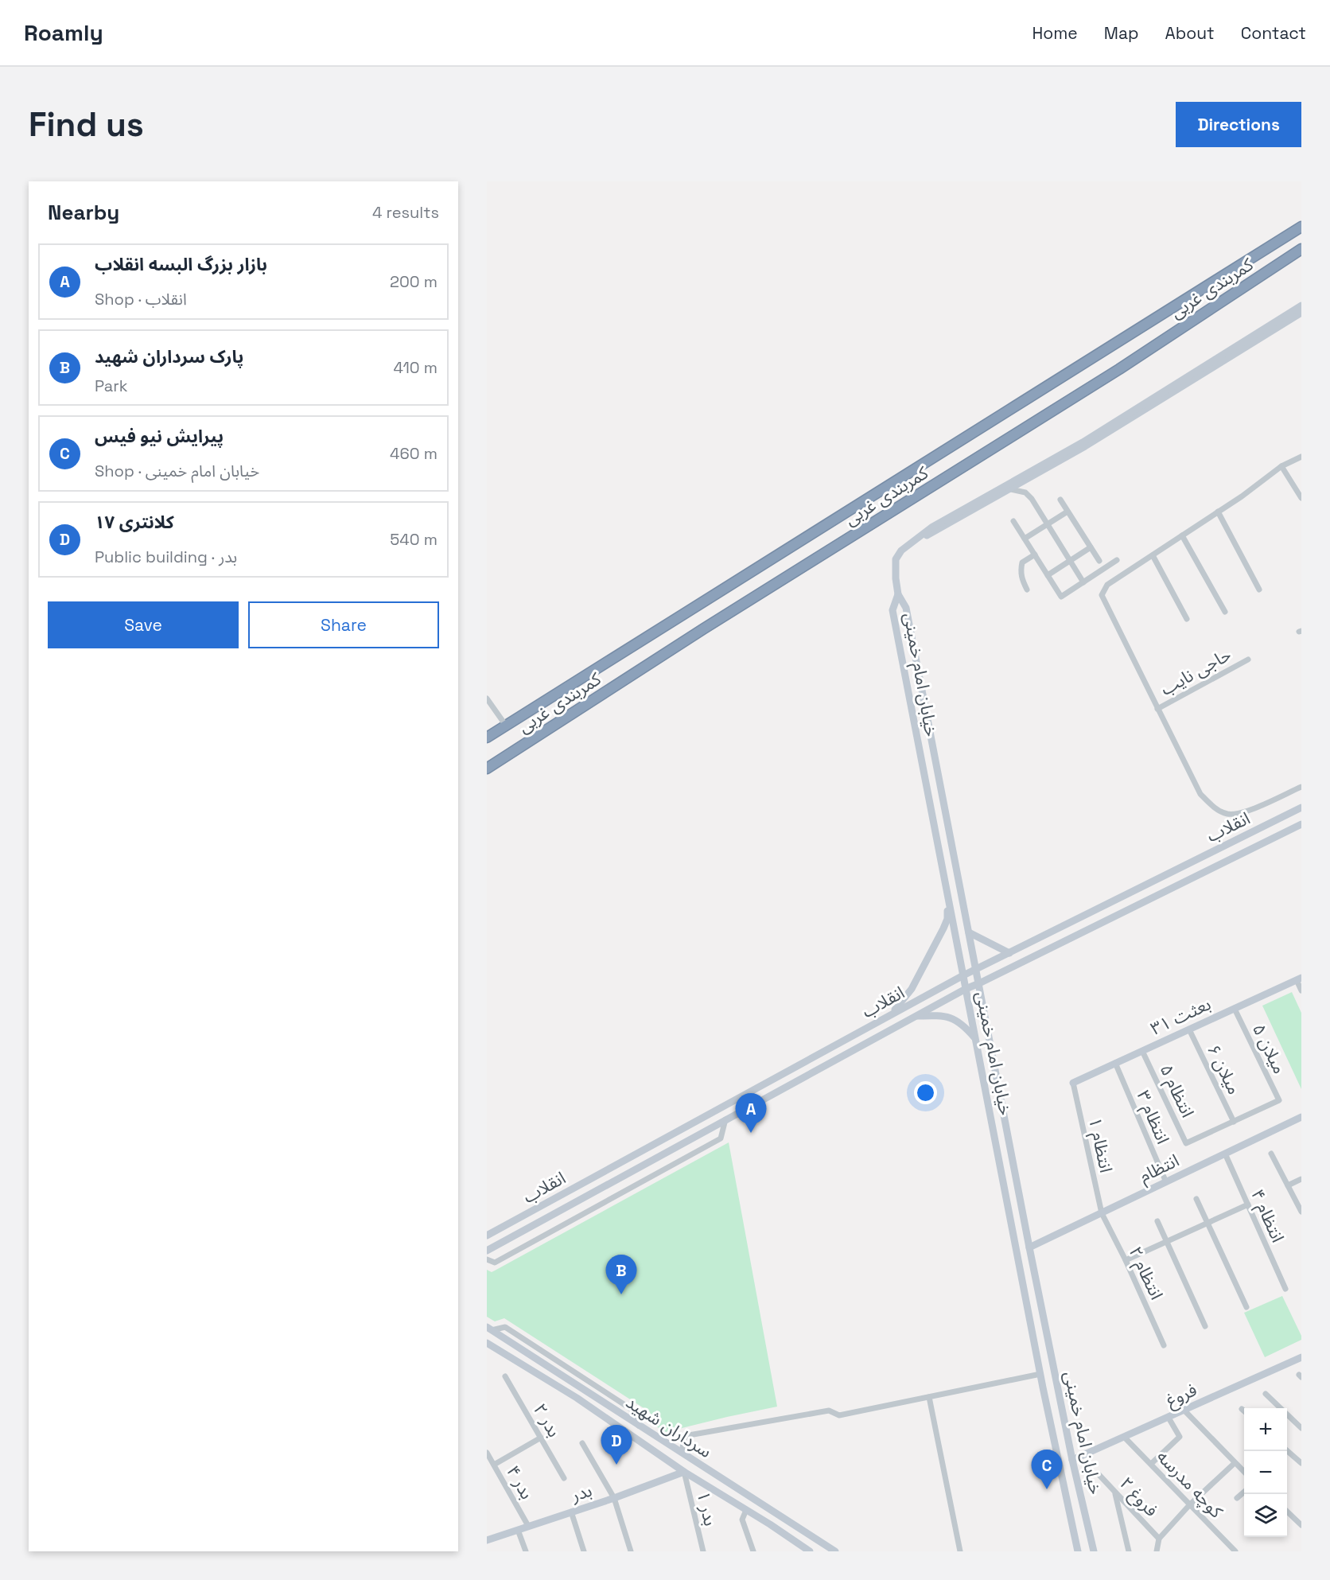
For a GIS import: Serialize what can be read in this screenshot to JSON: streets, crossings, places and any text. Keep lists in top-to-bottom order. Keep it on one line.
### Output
{"streets":{"highway":["کمربندی غربی"],"main road":["خیابان امام خمینی","انقلاب","بعثت ۳۱","انتظام","فروغ","سرداران شهید","بدر"],"street":["حاجی نایب","میلان ۵","میلان ۶","انتظام ۵","انتظام ۳","انتظام ۱","انتظام ۴","انتظام ۲","بدر ۲","بدر ۴","کوچه مدرسه","فروغ ۲","بدر ۱"]},"crossings":[["خیابان امام خمینی","انقلاب"],["خیابان امام خمینی","انتظام"],["خیابان امام خمینی","فروغ"],["بعثت ۳۱","میلان ۵"],["بعثت ۳۱","میلان ۶"],["بعثت ۳۱","انتظام ۵"],["بعثت ۳۱","انتظام ۳"],["بعثت ۳۱","انتظام ۱"],["میلان ۵","میلان ۶"],["میلان ۵","انتظام ۵"],["میلان ۶","انتظام ۵"],["انتظام ۳","انتظام"],["انتظام ۱","انتظام"],["انتظام ۱","انتظام ۲"],["انتظام","انتظام ۴"],["انتظام","انتظام ۲"],["فروغ","کوچه مدرسه"],["سرداران شهید","بدر"],["سرداران شهید","بدر ۱"],["بدر ۴","بدر"],["بدر","بدر ۱"]],"page":{"header":"Roamly","nav":["Home","Map","About","Contact"],"buttons":["Directions",["Save","Share"]],"title":"Find us","heading":["Nearby","4 results"],"list":[{"mark":"A","name":"بازار بزرگ البسه انقلاب","note":"Shop · انقلاب","value":"200 m"},{"mark":"B","name":"پارک سرداران شهید","note":"Park","value":"410 m"},{"mark":"C","name":"پیرایش نیو فیس","note":"Shop · خیابان امام خمینی","value":"460 m"},{"mark":"D","name":"کلانتری ۱۷","note":"Public building · بدر","value":"540 m"}],"pins":["A","B","D","C"],"map_buttons":["+","−"]}}
